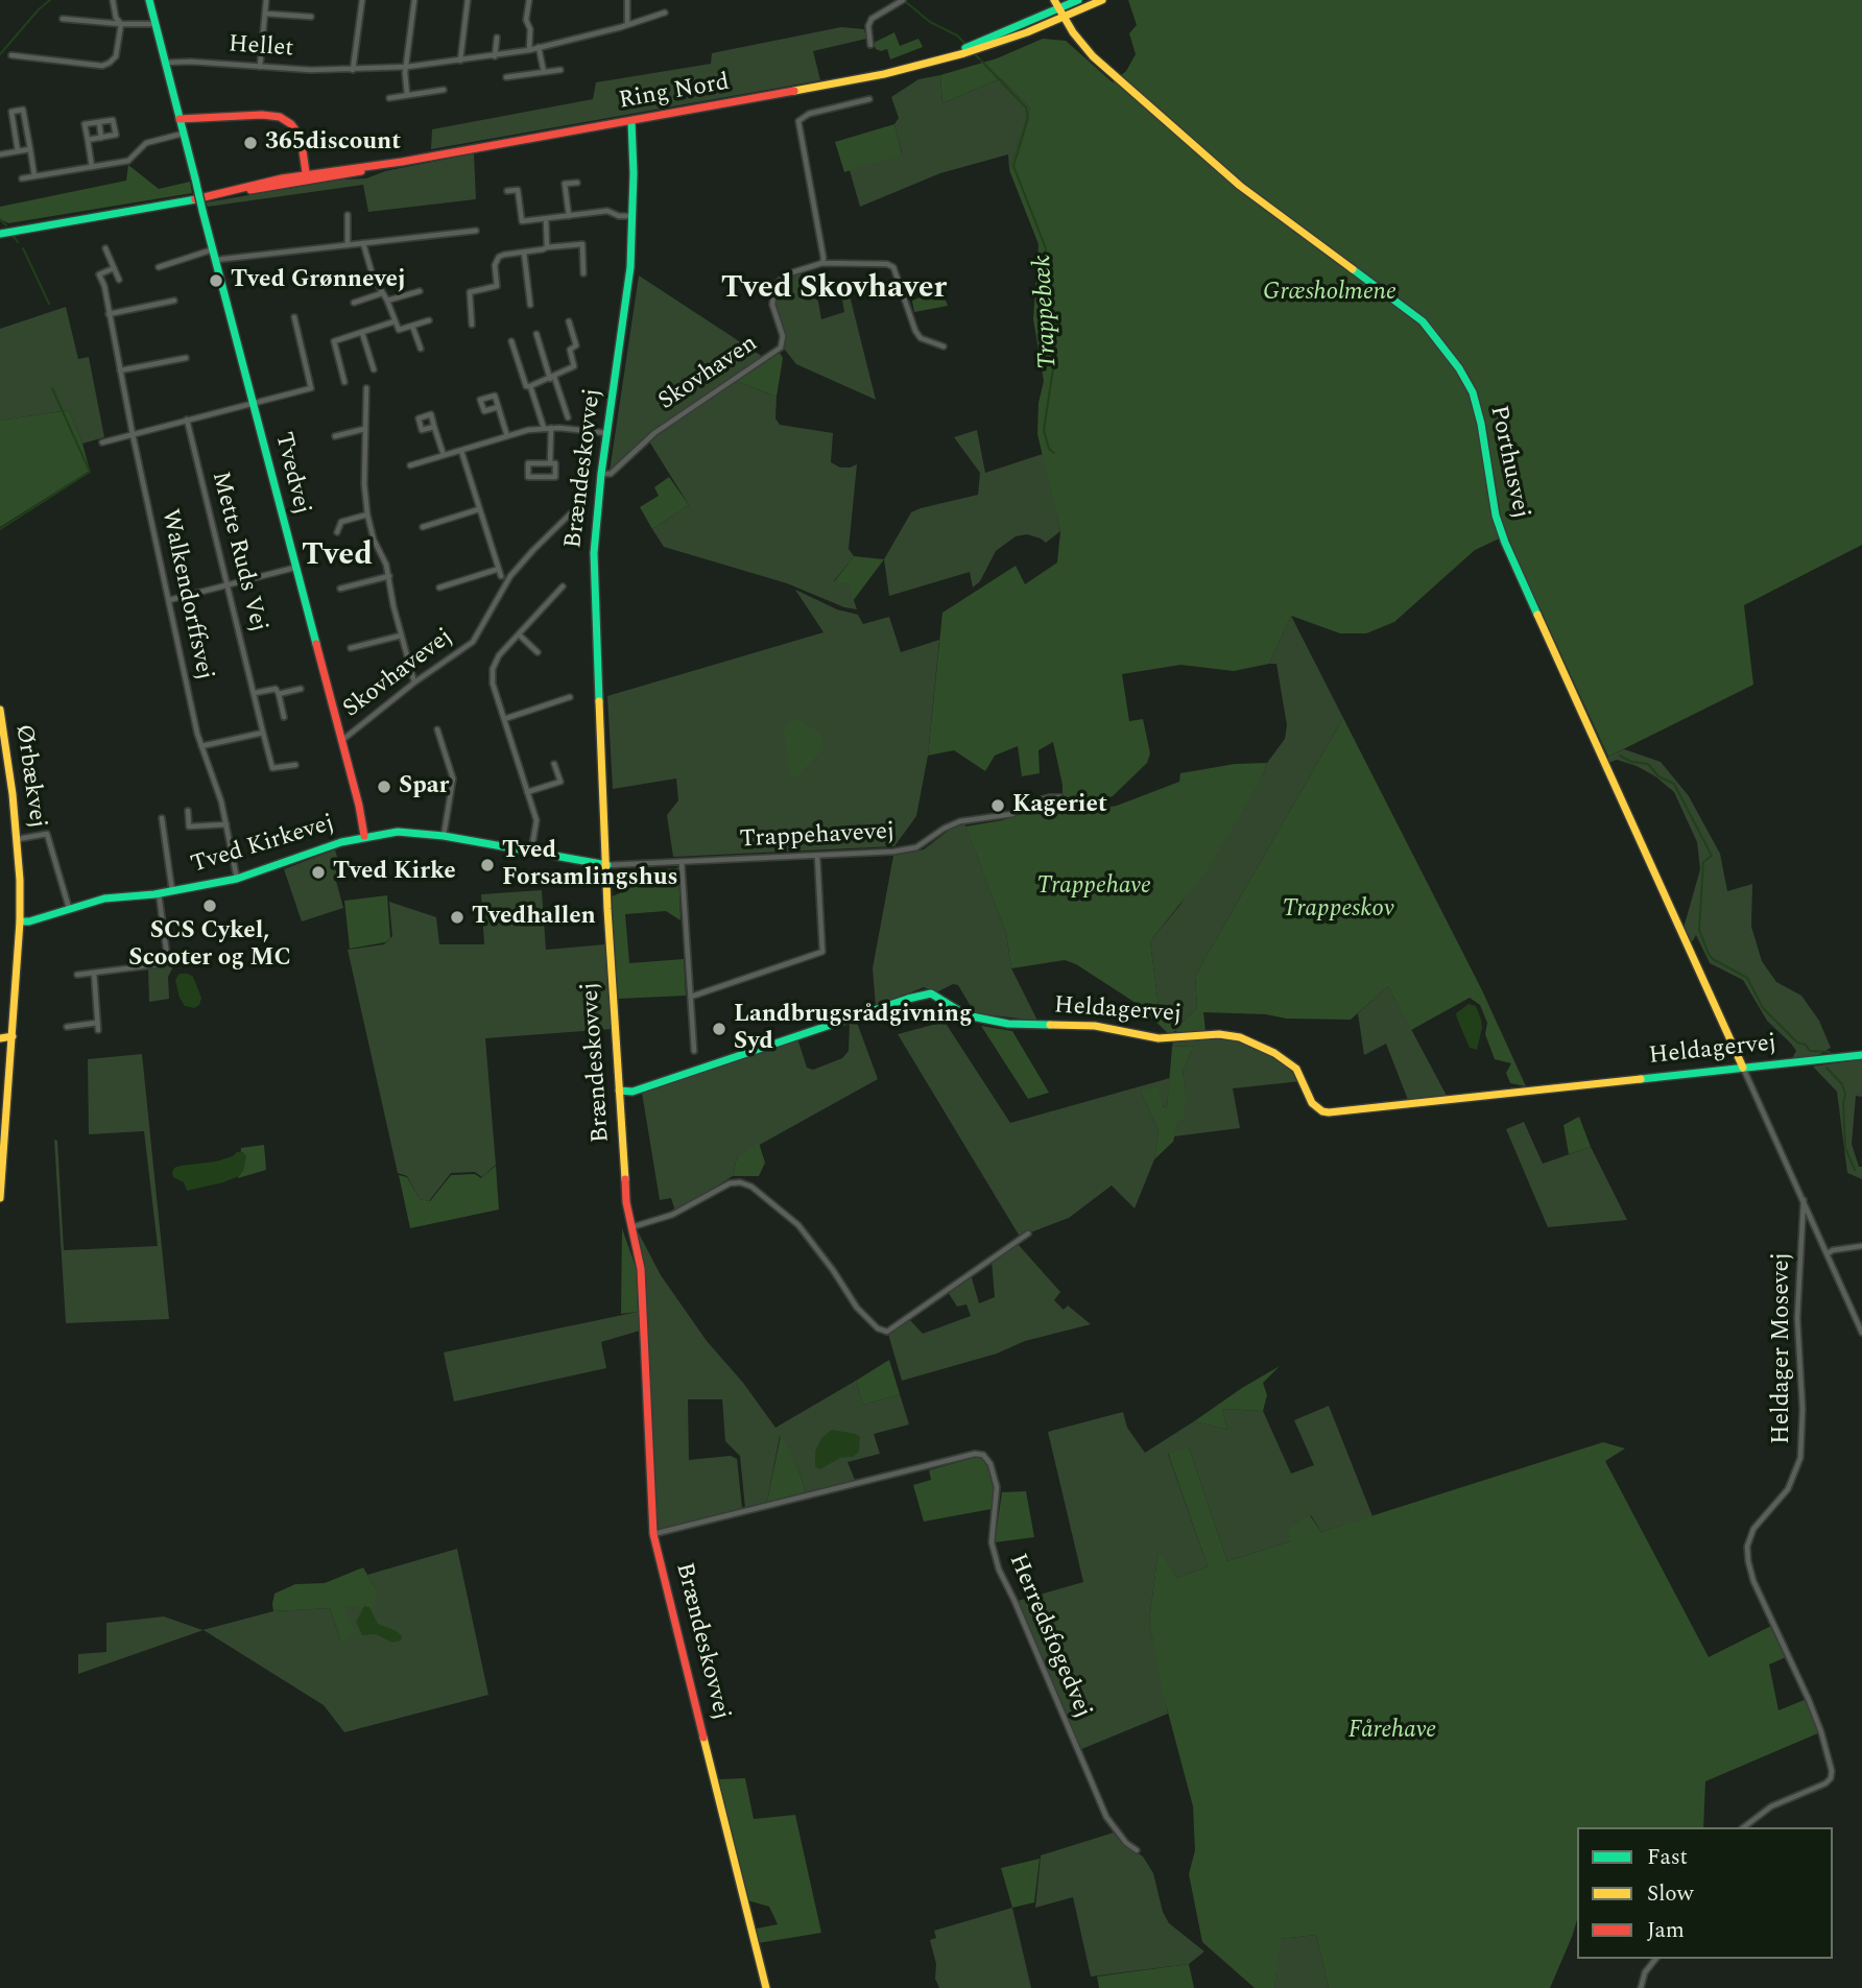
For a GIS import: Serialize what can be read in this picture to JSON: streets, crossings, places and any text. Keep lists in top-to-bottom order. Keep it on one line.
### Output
{"streets":{"street":["Hellet","Ring Nord","Skovhaven","Porthusvej","Brændeskovvej","Tvedvej","Mette Ruds Vej","Walkendorffsvej","Skovhavevej","Ørbækvej","Trappehavevej","Tved Kirkevej","Heldagervej","Heldager Mosevej","Herredsfogedvej"]},"crossings":[["Hellet","Tvedvej"],["Ring Nord","Porthusvej"],["Ring Nord","Brændeskovvej"],["Skovhaven","Brændeskovvej"],["Porthusvej","Heldagervej"],["Brændeskovvej","Trappehavevej"],["Brændeskovvej","Tved Kirkevej"],["Brændeskovvej","Heldagervej"],["Brændeskovvej","Herredsfogedvej"],["Tvedvej","Skovhavevej"],["Tvedvej","Tved Kirkevej"],["Walkendorffsvej","Tved Kirkevej"],["Ørbækvej","Tved Kirkevej"],["Trappehavevej","Tved Kirkevej"]],"districts":["Tved Skovhaver","Tved"],"water":["Trappebæk"],"parks":["Græsholmene","Trappehave","Trappeskov","Fårehave"],"places":["365discount","Tved Grønnevej","Spar","Kageriet","Tved Forsamlingshus","Tved Kirke","SCS Cykel, Scooter og MC","Tvedhallen","Landbrugsrådgivning Syd"],"legend":["Fast","Slow","Jam"]}
